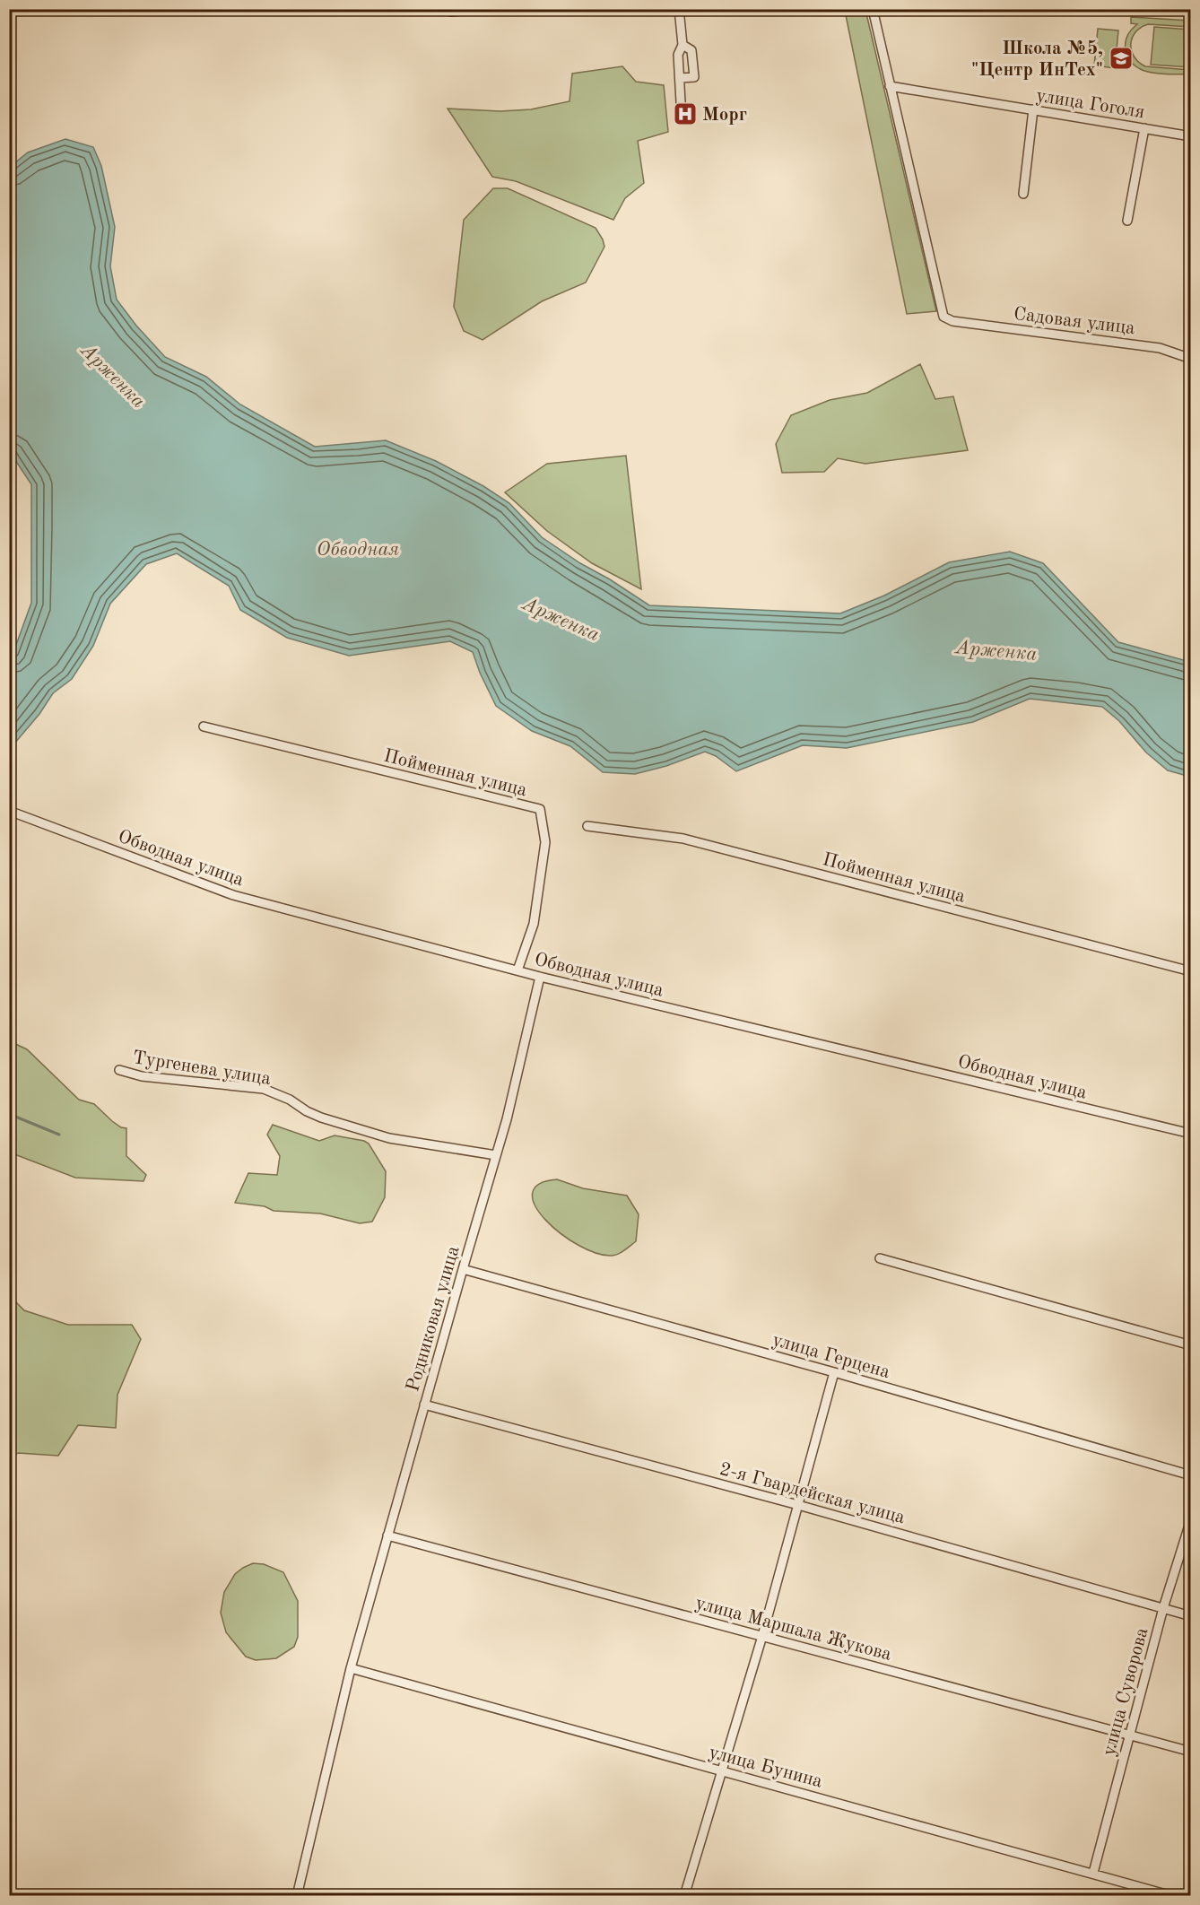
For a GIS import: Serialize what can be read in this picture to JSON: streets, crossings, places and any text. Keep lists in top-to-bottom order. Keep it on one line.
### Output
{"streets":{"street":["улица Гоголя","Садовая улица","Пойменная улица","Обводная улица","Тургенева улица","Родниковая улица","улица Герцена","2-я Гвардейская улица","улица Маршала Жукова","улица Суворова","улица Бунина"]},"crossings":[["улица Гоголя","Садовая улица"],["Пойменная улица","Обводная улица"],["Обводная улица","Родниковая улица"],["Тургенева улица","Родниковая улица"],["Родниковая улица","улица Герцена"],["Родниковая улица","2-я Гвардейская улица"],["Родниковая улица","улица Маршала Жукова"],["Родниковая улица","улица Бунина"],["2-я Гвардейская улица","улица Суворова"],["улица Маршала Жукова","улица Суворова"],["улица Суворова","улица Бунина"]],"water":["Арженка","Обводная"],"places":{"school or university":["Школа №5, \"Центр ИнТех\""],"hospital":["Морг"]}}
